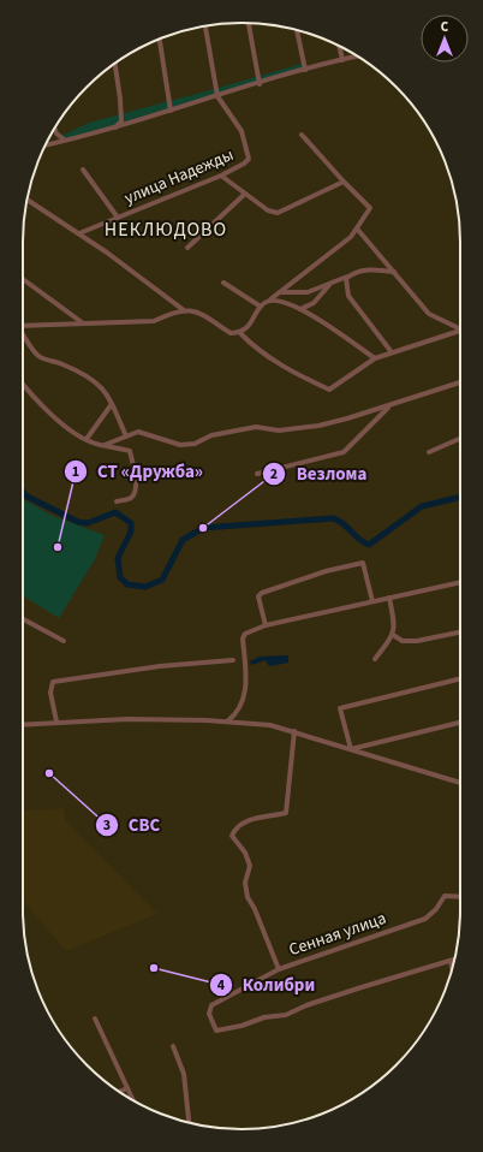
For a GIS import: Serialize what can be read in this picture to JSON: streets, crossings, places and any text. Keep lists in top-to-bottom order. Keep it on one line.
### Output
{"streets":{"street":["улица Надежды","Сенная улица"]},"districts":["НЕКЛЮДОВО"],"places":["Везлома","СТ «Дружба»","СВС","Колибри"],"north":"top"}
